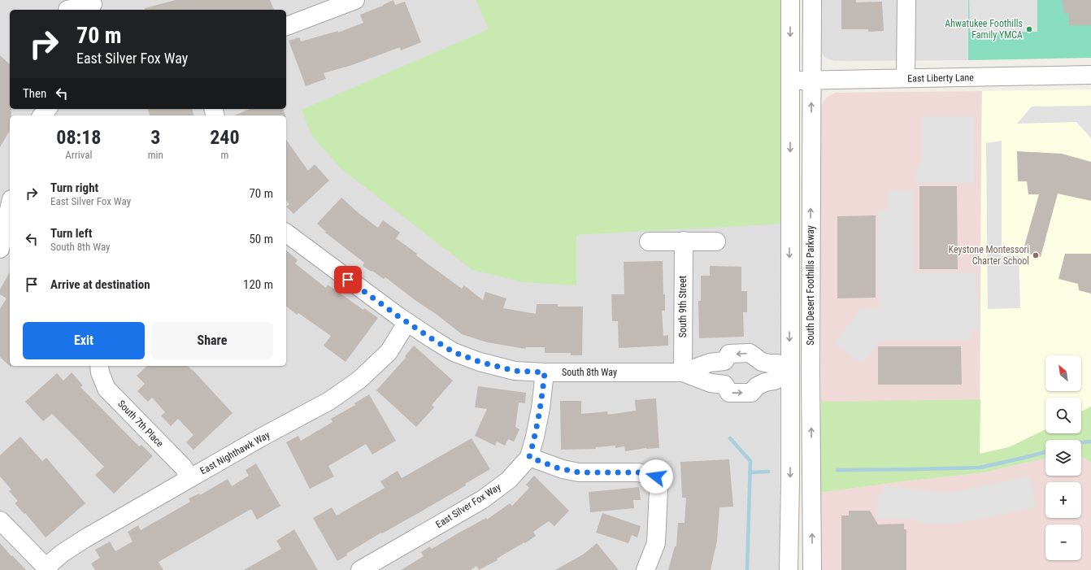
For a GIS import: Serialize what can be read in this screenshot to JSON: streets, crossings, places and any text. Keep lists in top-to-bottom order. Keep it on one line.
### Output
{"streets":{"street":["East Liberty Lane","South Desert Foothills Parkway","South 9th Street","South 8th Way","South 7th Place","East Nighthawk Way","East Silver Fox Way"]},"crossings":[["East Liberty Lane","South Desert Foothills Parkway"],["South 9th Street","South 8th Way"],["South 8th Way","East Nighthawk Way"],["South 8th Way","East Silver Fox Way"],["South 7th Place","East Nighthawk Way"]],"places":["Ahwatukee Foothills Family YMCA","Keystone Montessori Charter School"],"north":"top left","page":{"turn":["70 m","East Silver Fox Way"],"then":"Then","eta":["08:18","Arrival","3","min","240","m"],"list":[{"name":"Turn right","note":"East Silver Fox Way","value":"70 m"},{"name":"Turn left","note":"South 8th Way","value":"50 m"},{"name":"Arrive at destination","value":"120 m"}],"buttons":["Exit","Share"],"map_buttons":["+","−"]}}
